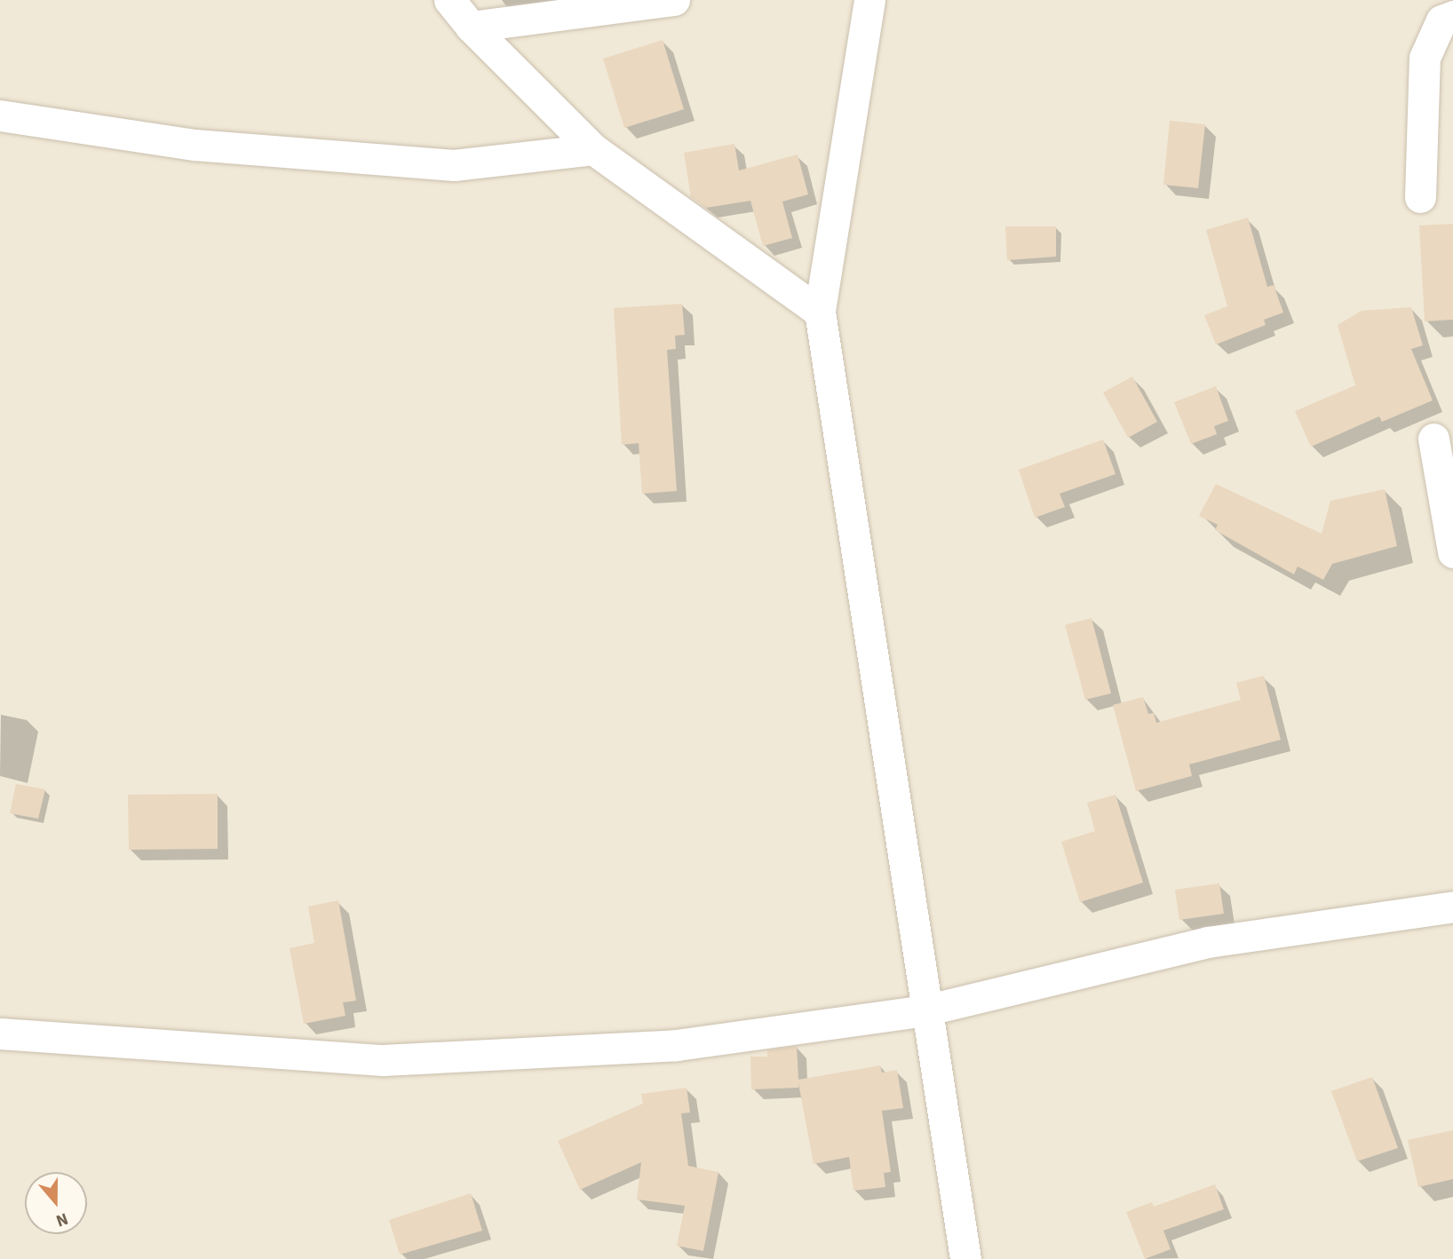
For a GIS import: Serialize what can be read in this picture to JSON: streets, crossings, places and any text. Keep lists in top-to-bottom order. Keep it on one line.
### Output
{"north":"bottom"}
